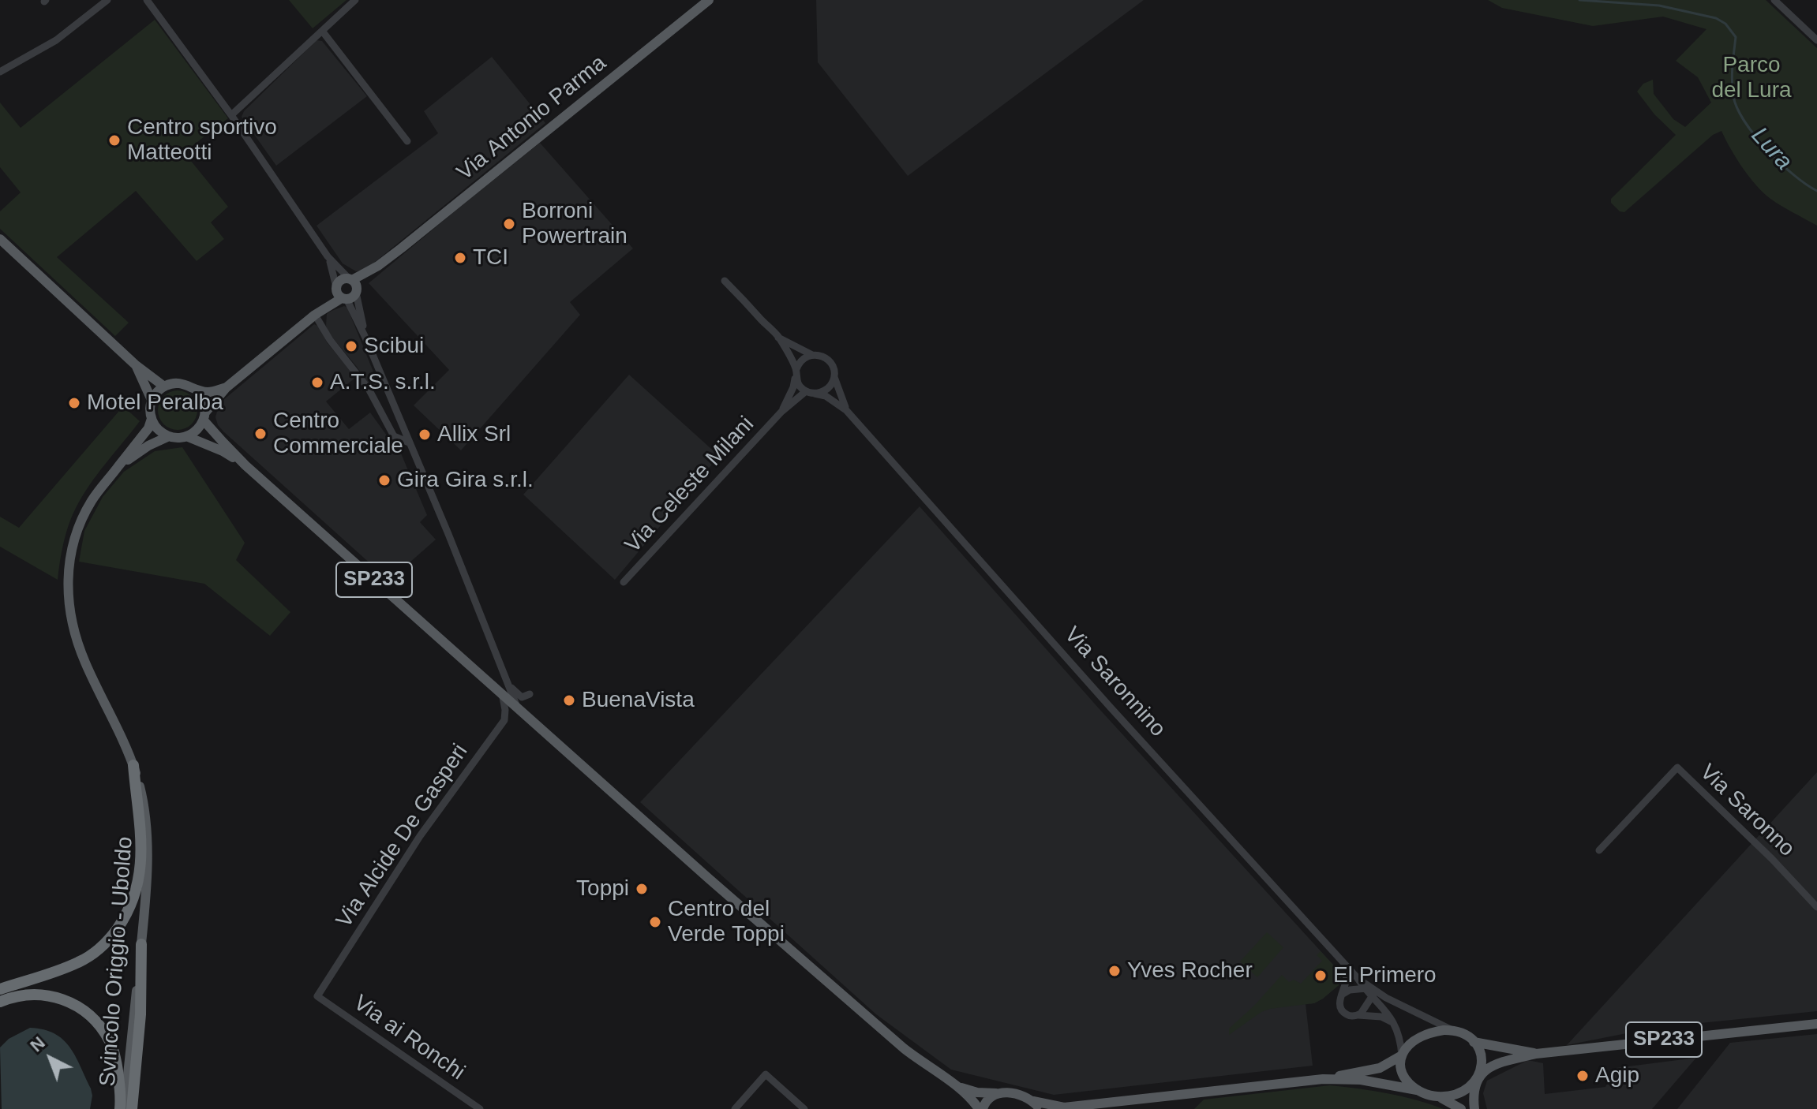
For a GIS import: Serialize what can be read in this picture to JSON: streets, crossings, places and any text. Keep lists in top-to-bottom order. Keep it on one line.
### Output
{"streets":{"main road":["Via Antonio Parma","SP233","Svincolo Origgio - Uboldo"],"street":["Via Celeste Milani","Via Saronnino","Via Saronno","Via Alcide De Gasperi","Via ai Ronchi"]},"crossings":[["SP233","Via Saronnino"],["SP233","Via Alcide De Gasperi"],["SP233","Svincolo Origgio - Uboldo"],["Via Alcide De Gasperi","Via ai Ronchi"]],"water":["Lura"],"parks":["Parco del Lura"],"places":["Centro sportivo Matteotti","Borroni Powertrain","TCI","Scibui","A.T.S. s.r.l.","Motel Peralba","Centro Commerciale","Allix Srl","Gira Gira s.r.l.","BuenaVista","Toppi","Centro del Verde Toppi","Yves Rocher","El Primero","Agip"],"north":"top left"}
